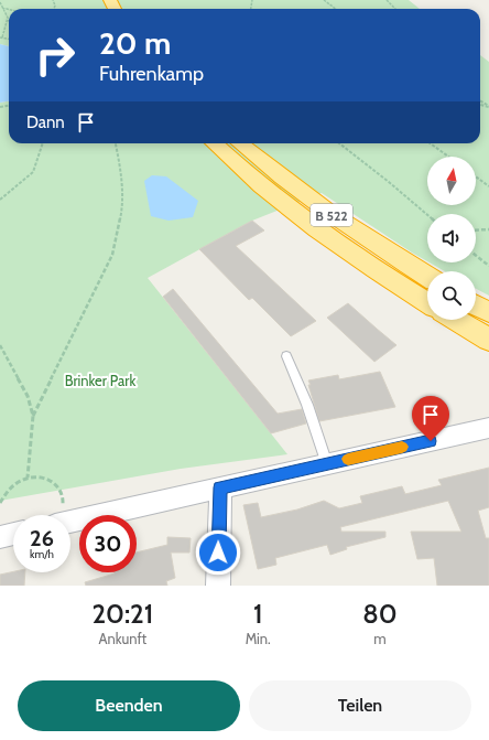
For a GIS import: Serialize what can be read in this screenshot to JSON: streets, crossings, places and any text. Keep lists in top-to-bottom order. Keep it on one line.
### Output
{"streets":{"highway":["B 522"]},"parks":["Brinker Park"],"north":"top","page":{"turn":["20 m","Fuhrenkamp"],"then":"Dann","speed":"26 km/h","limit":"30","eta":["20:21","Ankunft","1","Min.","80","m"],"buttons":["Beenden","Teilen"]}}
